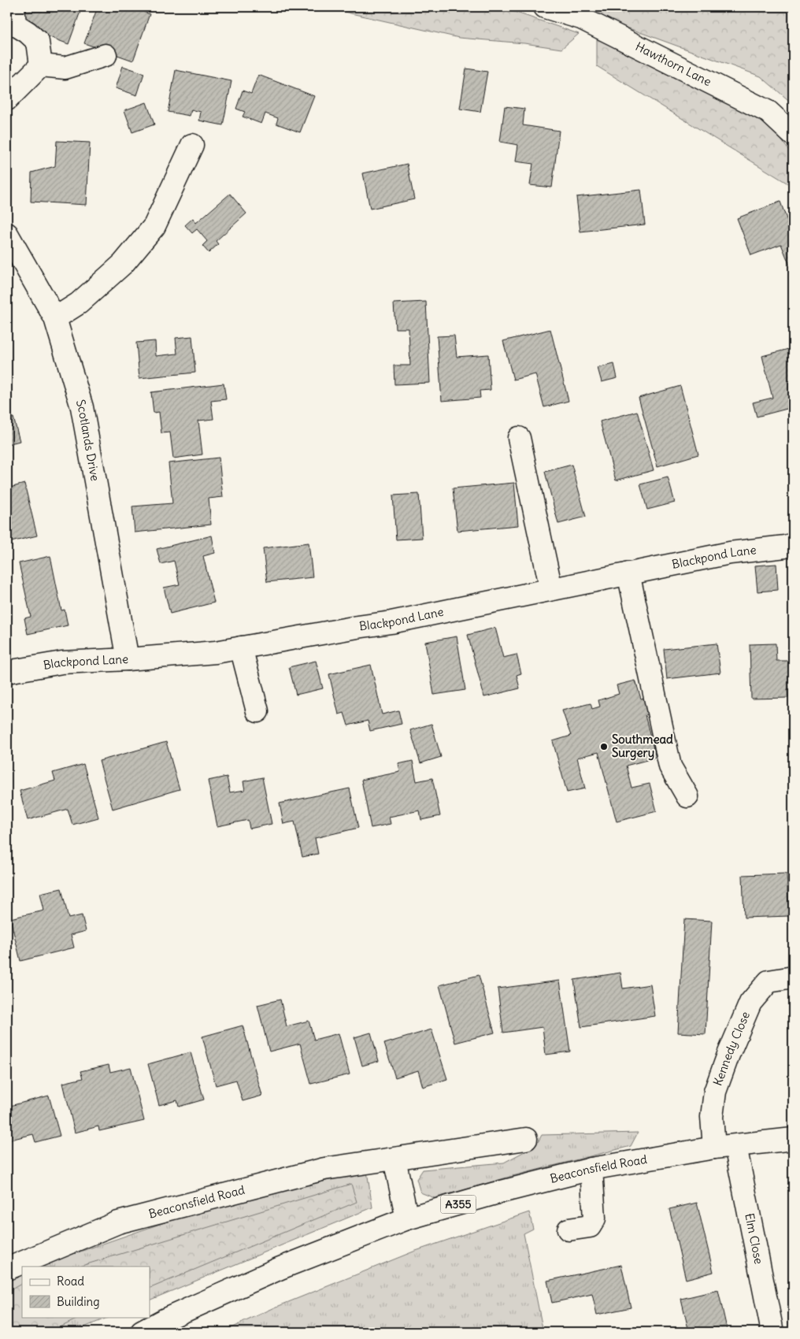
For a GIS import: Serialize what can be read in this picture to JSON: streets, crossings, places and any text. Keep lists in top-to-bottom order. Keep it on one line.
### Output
{"streets":{"street":["Hawthorn Lane","Scotlands Drive","Blackpond Lane","Kennedy Close","Beaconsfield Road","A355","Elm Close"]},"crossings":[["Scotlands Drive","Blackpond Lane"],["Kennedy Close","Beaconsfield Road"],["Beaconsfield Road","Elm Close"]],"places":["Southmead Surgery"],"legend":["Road","Building"]}
